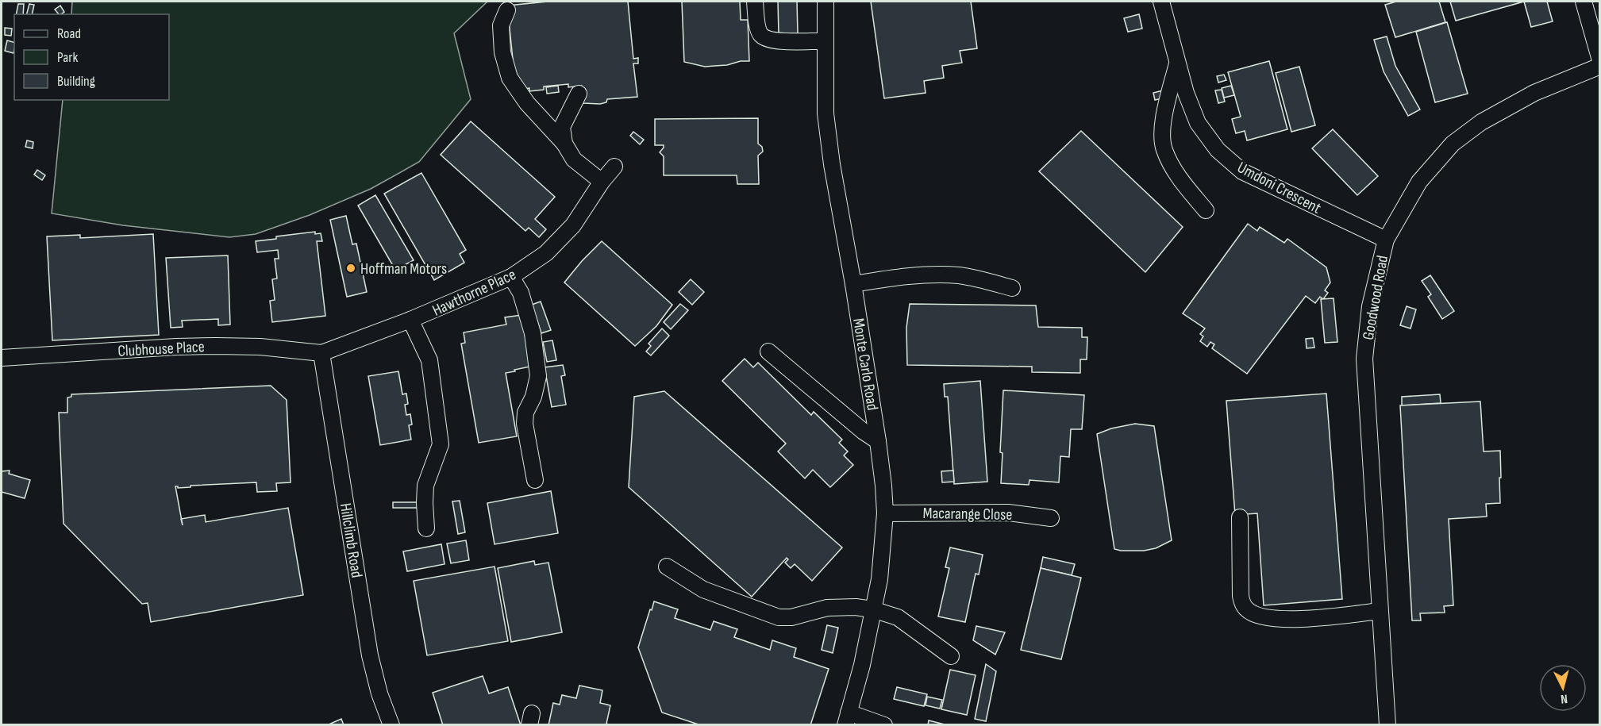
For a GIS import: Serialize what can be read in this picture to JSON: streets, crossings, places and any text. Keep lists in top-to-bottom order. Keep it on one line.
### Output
{"streets":{"street":["Umdoni Crescent","Hawthorne Place","Goodwood Road","Clubhouse Place","Monte Carlo Road","Macarange Close","Hillclimb Road"]},"crossings":[["Umdoni Crescent","Goodwood Road"],["Hawthorne Place","Clubhouse Place"],["Hawthorne Place","Hillclimb Road"],["Clubhouse Place","Hillclimb Road"],["Monte Carlo Road","Macarange Close"]],"places":["Hoffman Motors"],"legend":["Road","Park","Building"],"north":"bottom"}
